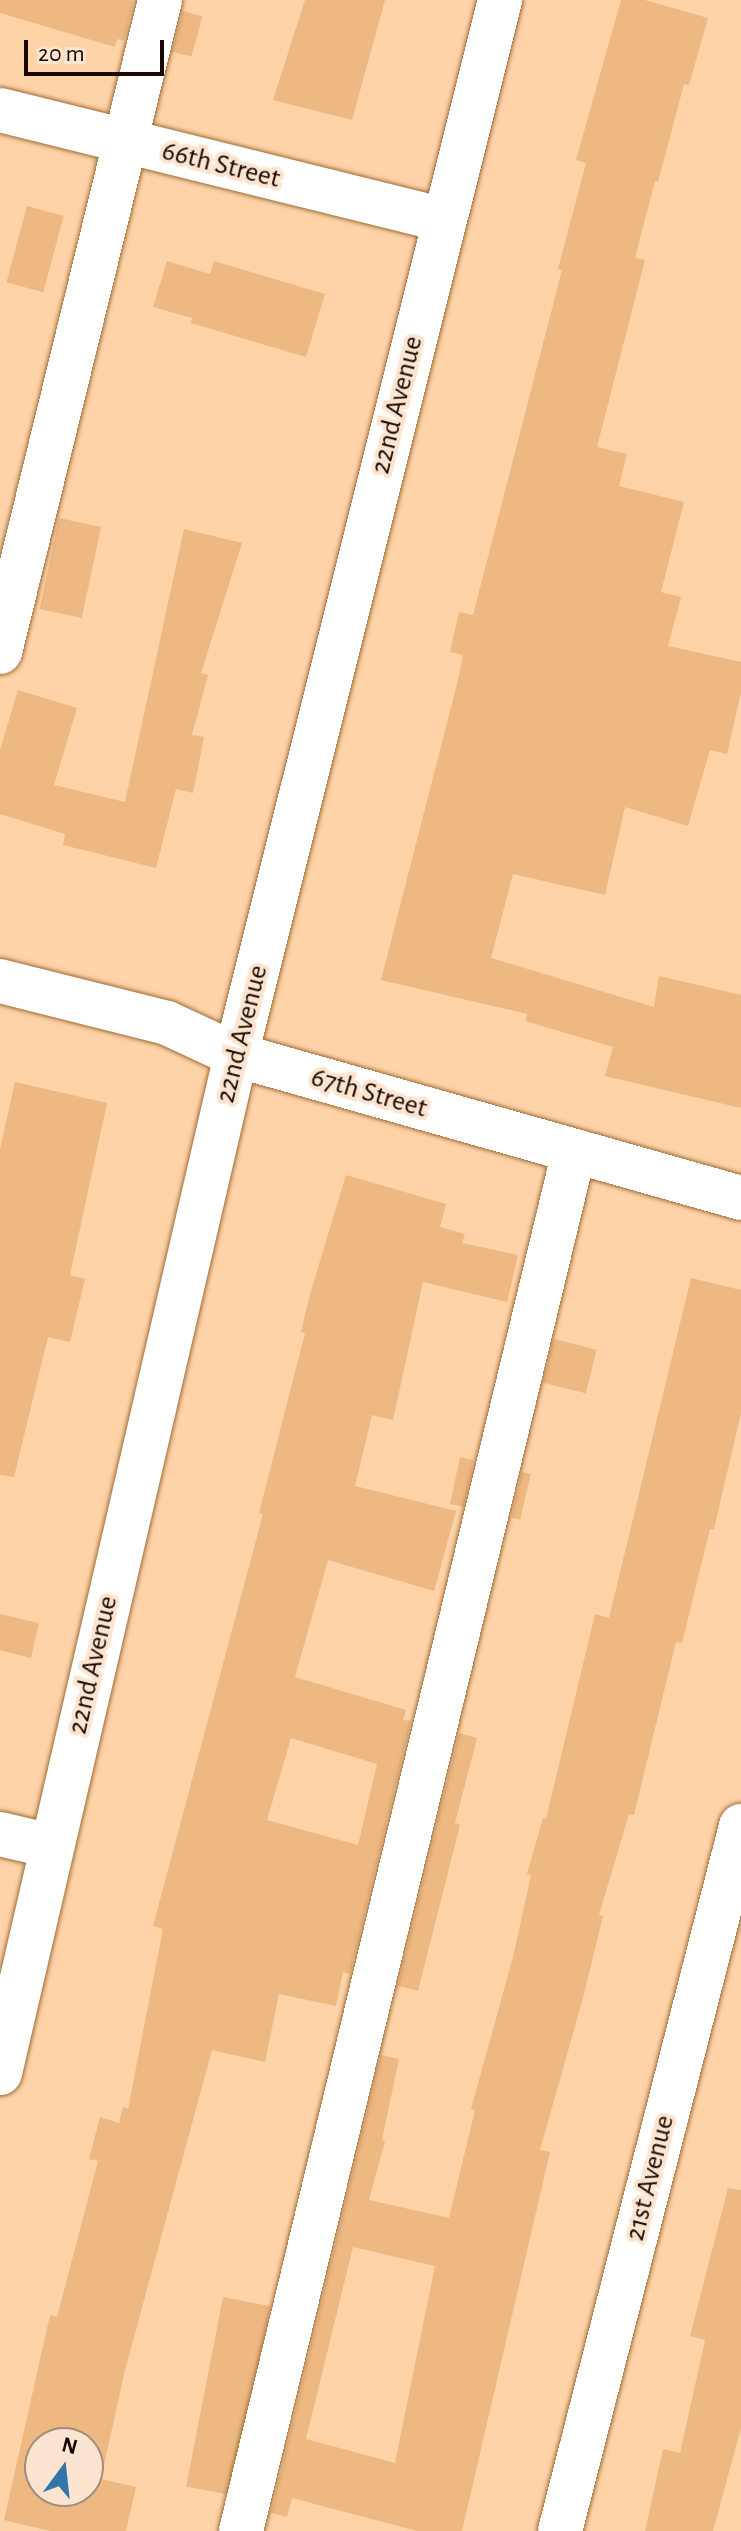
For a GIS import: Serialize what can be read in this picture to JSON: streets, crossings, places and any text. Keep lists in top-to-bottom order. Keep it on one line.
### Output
{"streets":{"street":["66th Street","22nd Avenue","67th Street","21st Avenue"]},"crossings":[["66th Street","22nd Avenue"],["22nd Avenue","67th Street"]],"scale_bar":"20 m","north":"top"}
